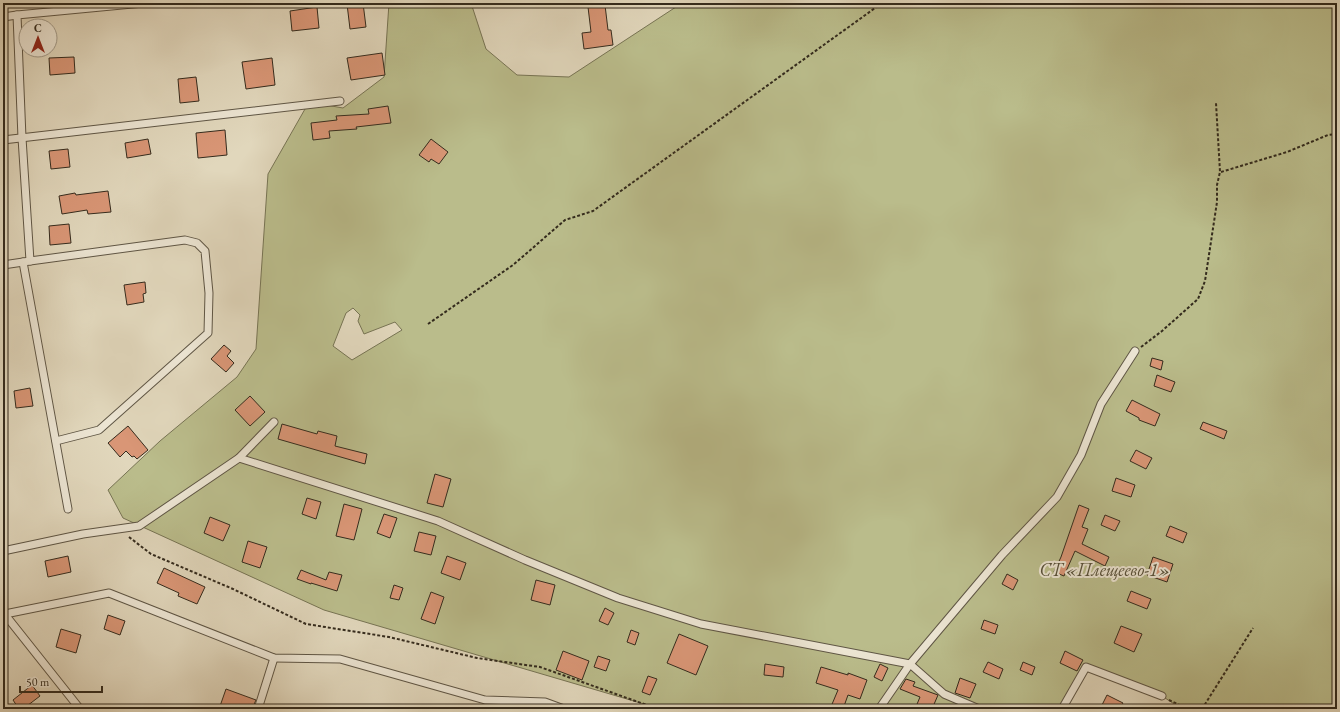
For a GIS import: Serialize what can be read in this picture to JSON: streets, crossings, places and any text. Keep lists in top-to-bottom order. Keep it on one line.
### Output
{"parks":["СТ «Плещеево-1»"],"scale_bar":"50 m","north":"top"}
